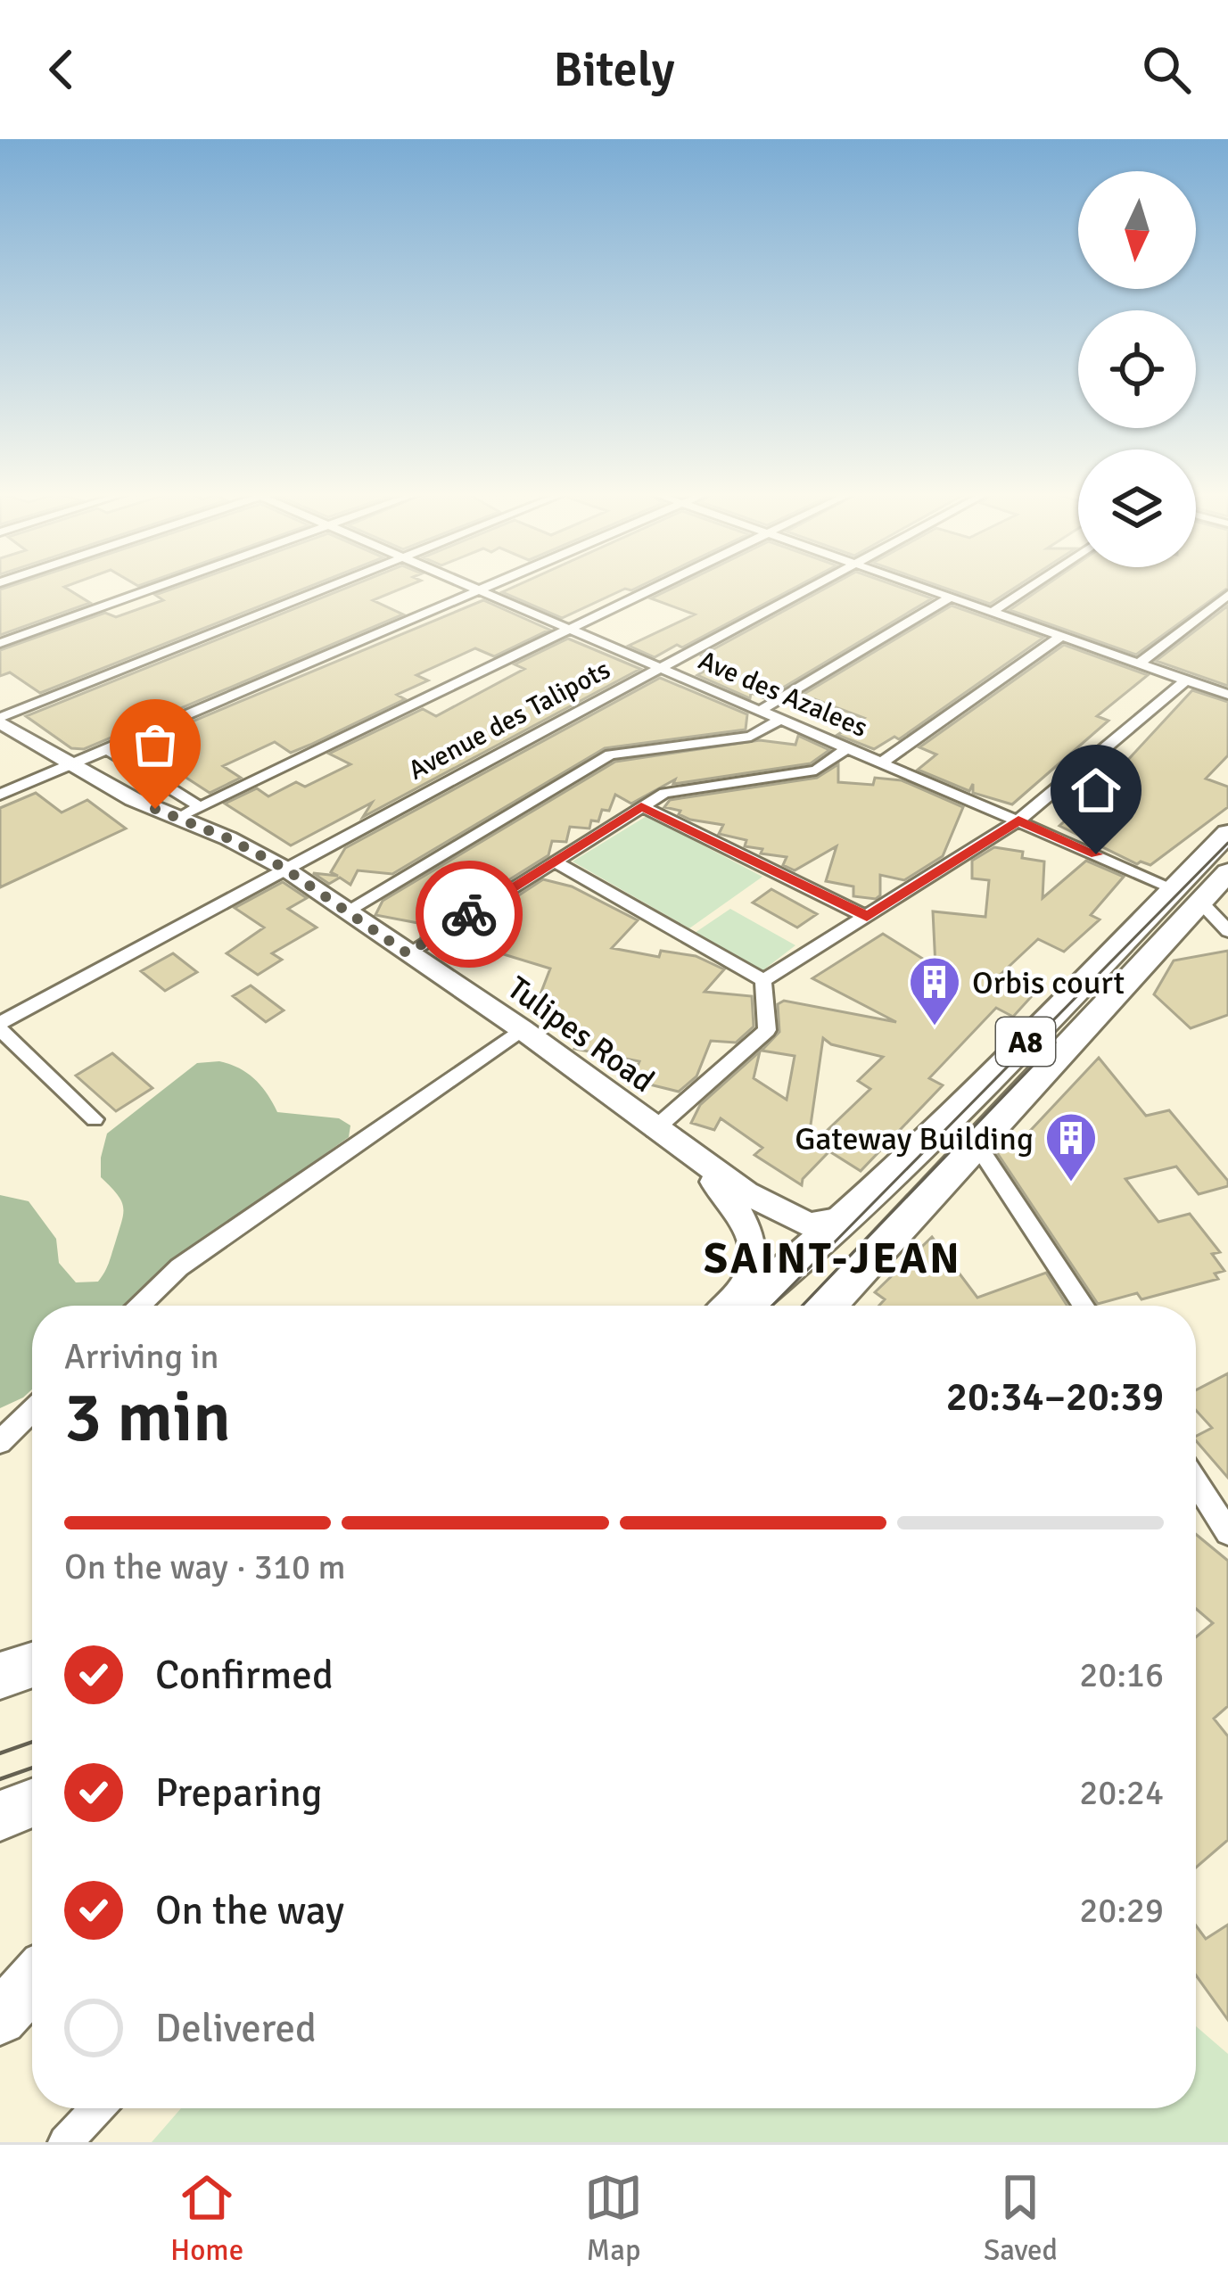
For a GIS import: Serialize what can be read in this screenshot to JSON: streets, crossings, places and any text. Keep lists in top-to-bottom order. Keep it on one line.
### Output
{"streets":{"main road":["Tulipes Road","A8"],"street":["Ave des Azalees","Avenue des Talipots"]},"crossings":[["Ave des Azalees","Avenue des Talipots"],["Ave des Azalees","A8"],["Avenue des Talipots","Tulipes Road"],["Tulipes Road","A8"]],"districts":["SAINT-JEAN"],"places":{"building":["Orbis court","Gateway Building"]},"north":"bottom","page":{"header":"Bitely","heading":["3 min","Arriving in","20:34–20:39"],"bar":"On the way · 310 m","list":[["Confirmed","20:16"],["Preparing","20:24"],["On the way","20:29"],"Delivered"],"tabs":["Home","Map","Saved"]}}
